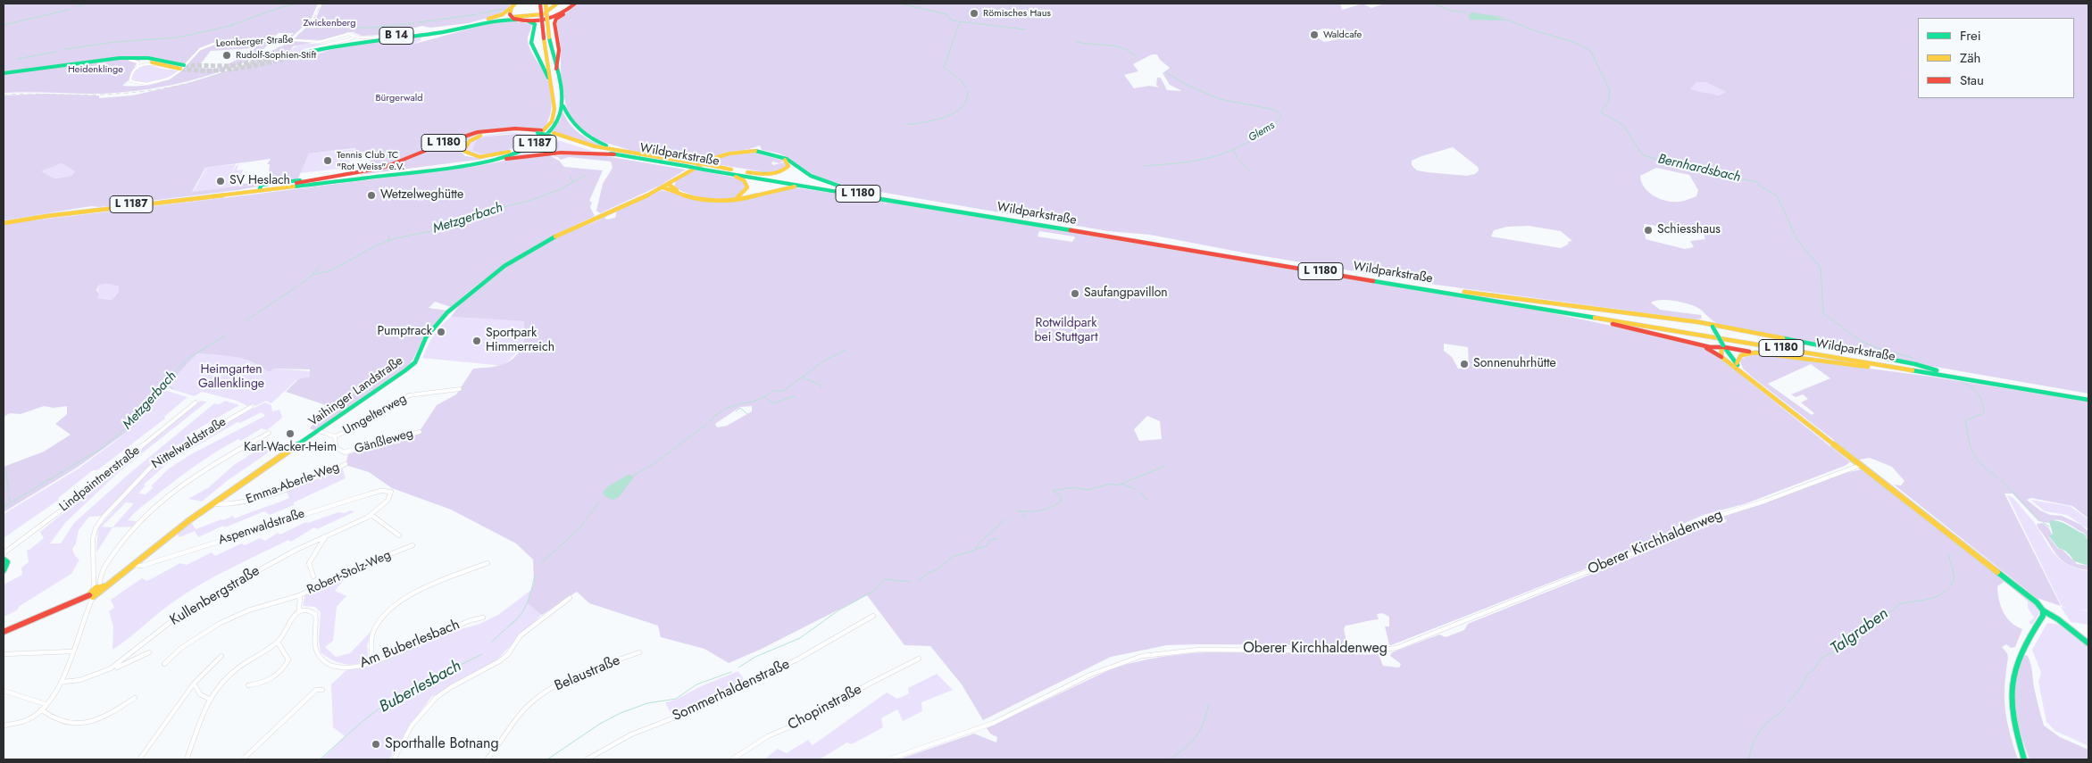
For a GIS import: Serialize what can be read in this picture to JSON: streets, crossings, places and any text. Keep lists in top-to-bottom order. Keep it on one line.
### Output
{"streets":{"main road":["B 14","L 1180","L 1187","Wildparkstraße","Vaihinger Landstraße"],"street":["Leonberger Straße","Umgelterweg","Gänßleweg","Nittelwaldstraße","Lindpaintnerstraße","Emma-Aberle-Weg","Aspenwaldstraße","Oberer Kirchhaldenweg","Robert-Stolz-Weg","Kullenbergstraße","Am Buberlesbach","Belaustraße","Sommerhaldenstraße","Chopinstraße"]},"crossings":[["B 14","Leonberger Straße"],["L 1180","L 1187"],["L 1180","Wildparkstraße"],["L 1180","Vaihinger Landstraße"],["L 1187","Wildparkstraße"],["Vaihinger Landstraße","Umgelterweg"],["Vaihinger Landstraße","Nittelwaldstraße"],["Vaihinger Landstraße","Emma-Aberle-Weg"],["Vaihinger Landstraße","Aspenwaldstraße"],["Vaihinger Landstraße","Kullenbergstraße"],["Umgelterweg","Gänßleweg"],["Aspenwaldstraße","Kullenbergstraße"],["Robert-Stolz-Weg","Am Buberlesbach"]],"water":["Glems","Bernhardsbach","Metzgerbach","Talgraben","Buberlesbach"],"parks":["Zwickenberg","Heidenklinge","Bürgerwald","Rotwildpark bei Stuttgart","Heimgarten Gallenklinge"],"places":["Römisches Haus","Waldcafe","Rudolf-Sophien-Stift","Tennis Club TC \"Rot Weiss\" e.V.","SV Heslach","Wetzelweghütte","Schiesshaus","Saufangpavillon","Pumptrack","Sportpark Himmerreich","Sonnenuhrhütte","Karl-Wacker-Heim","Sporthalle Botnang"],"legend":["Frei","Zäh","Stau"]}
